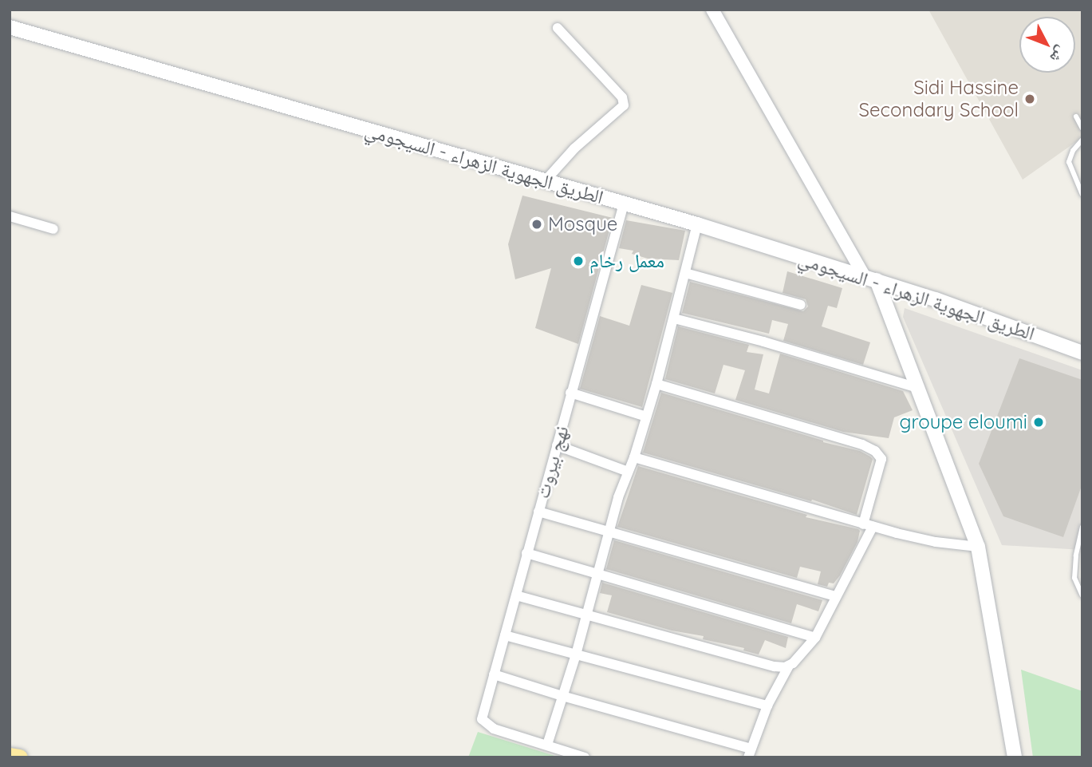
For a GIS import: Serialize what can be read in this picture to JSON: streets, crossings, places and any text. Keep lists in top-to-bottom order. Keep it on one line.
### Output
{"streets":{"main road":["الطريق الجهوية الزهراء - السيجومي"],"street":["نهج بيروت"]},"crossings":[["الطريق الجهوية الزهراء - السيجومي","نهج بيروت"]],"places":["Sidi Hassine Secondary School","Mosque","معمل رخام","groupe eloumi"],"north":"bottom right"}
